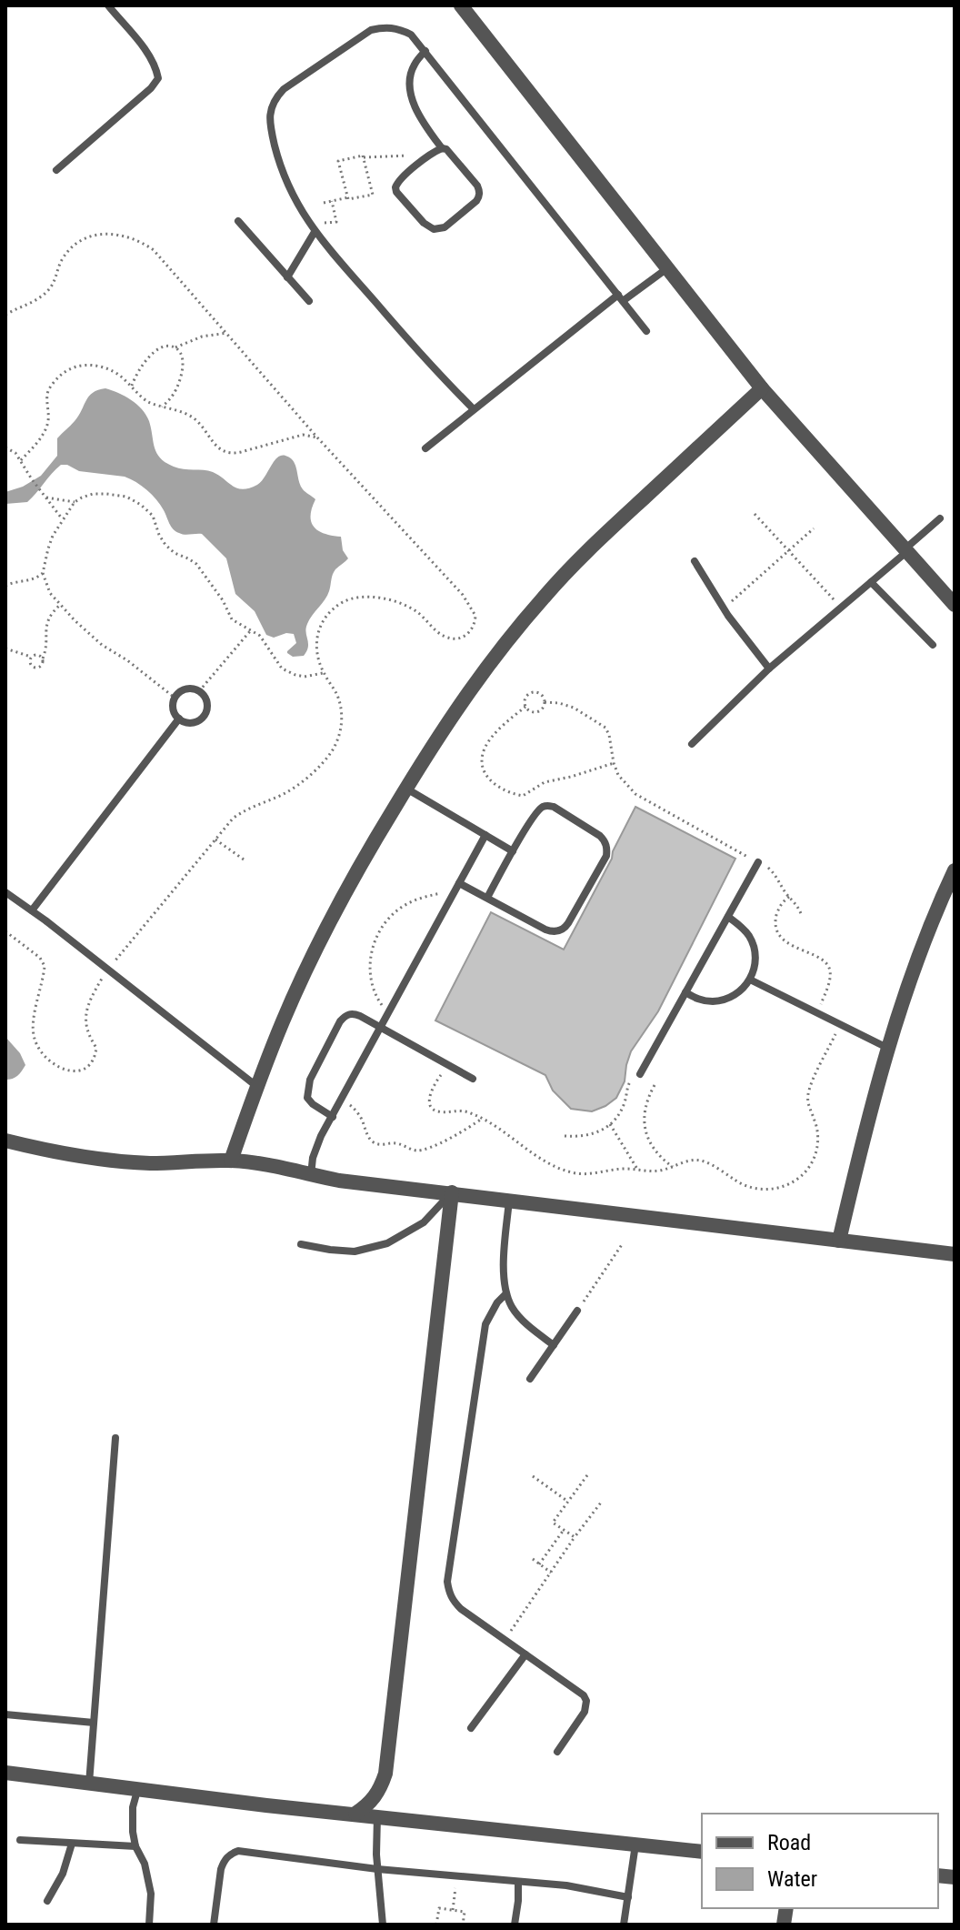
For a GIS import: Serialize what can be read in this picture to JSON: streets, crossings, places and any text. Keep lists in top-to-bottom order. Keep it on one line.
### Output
{"legend":["Road","Water"]}
